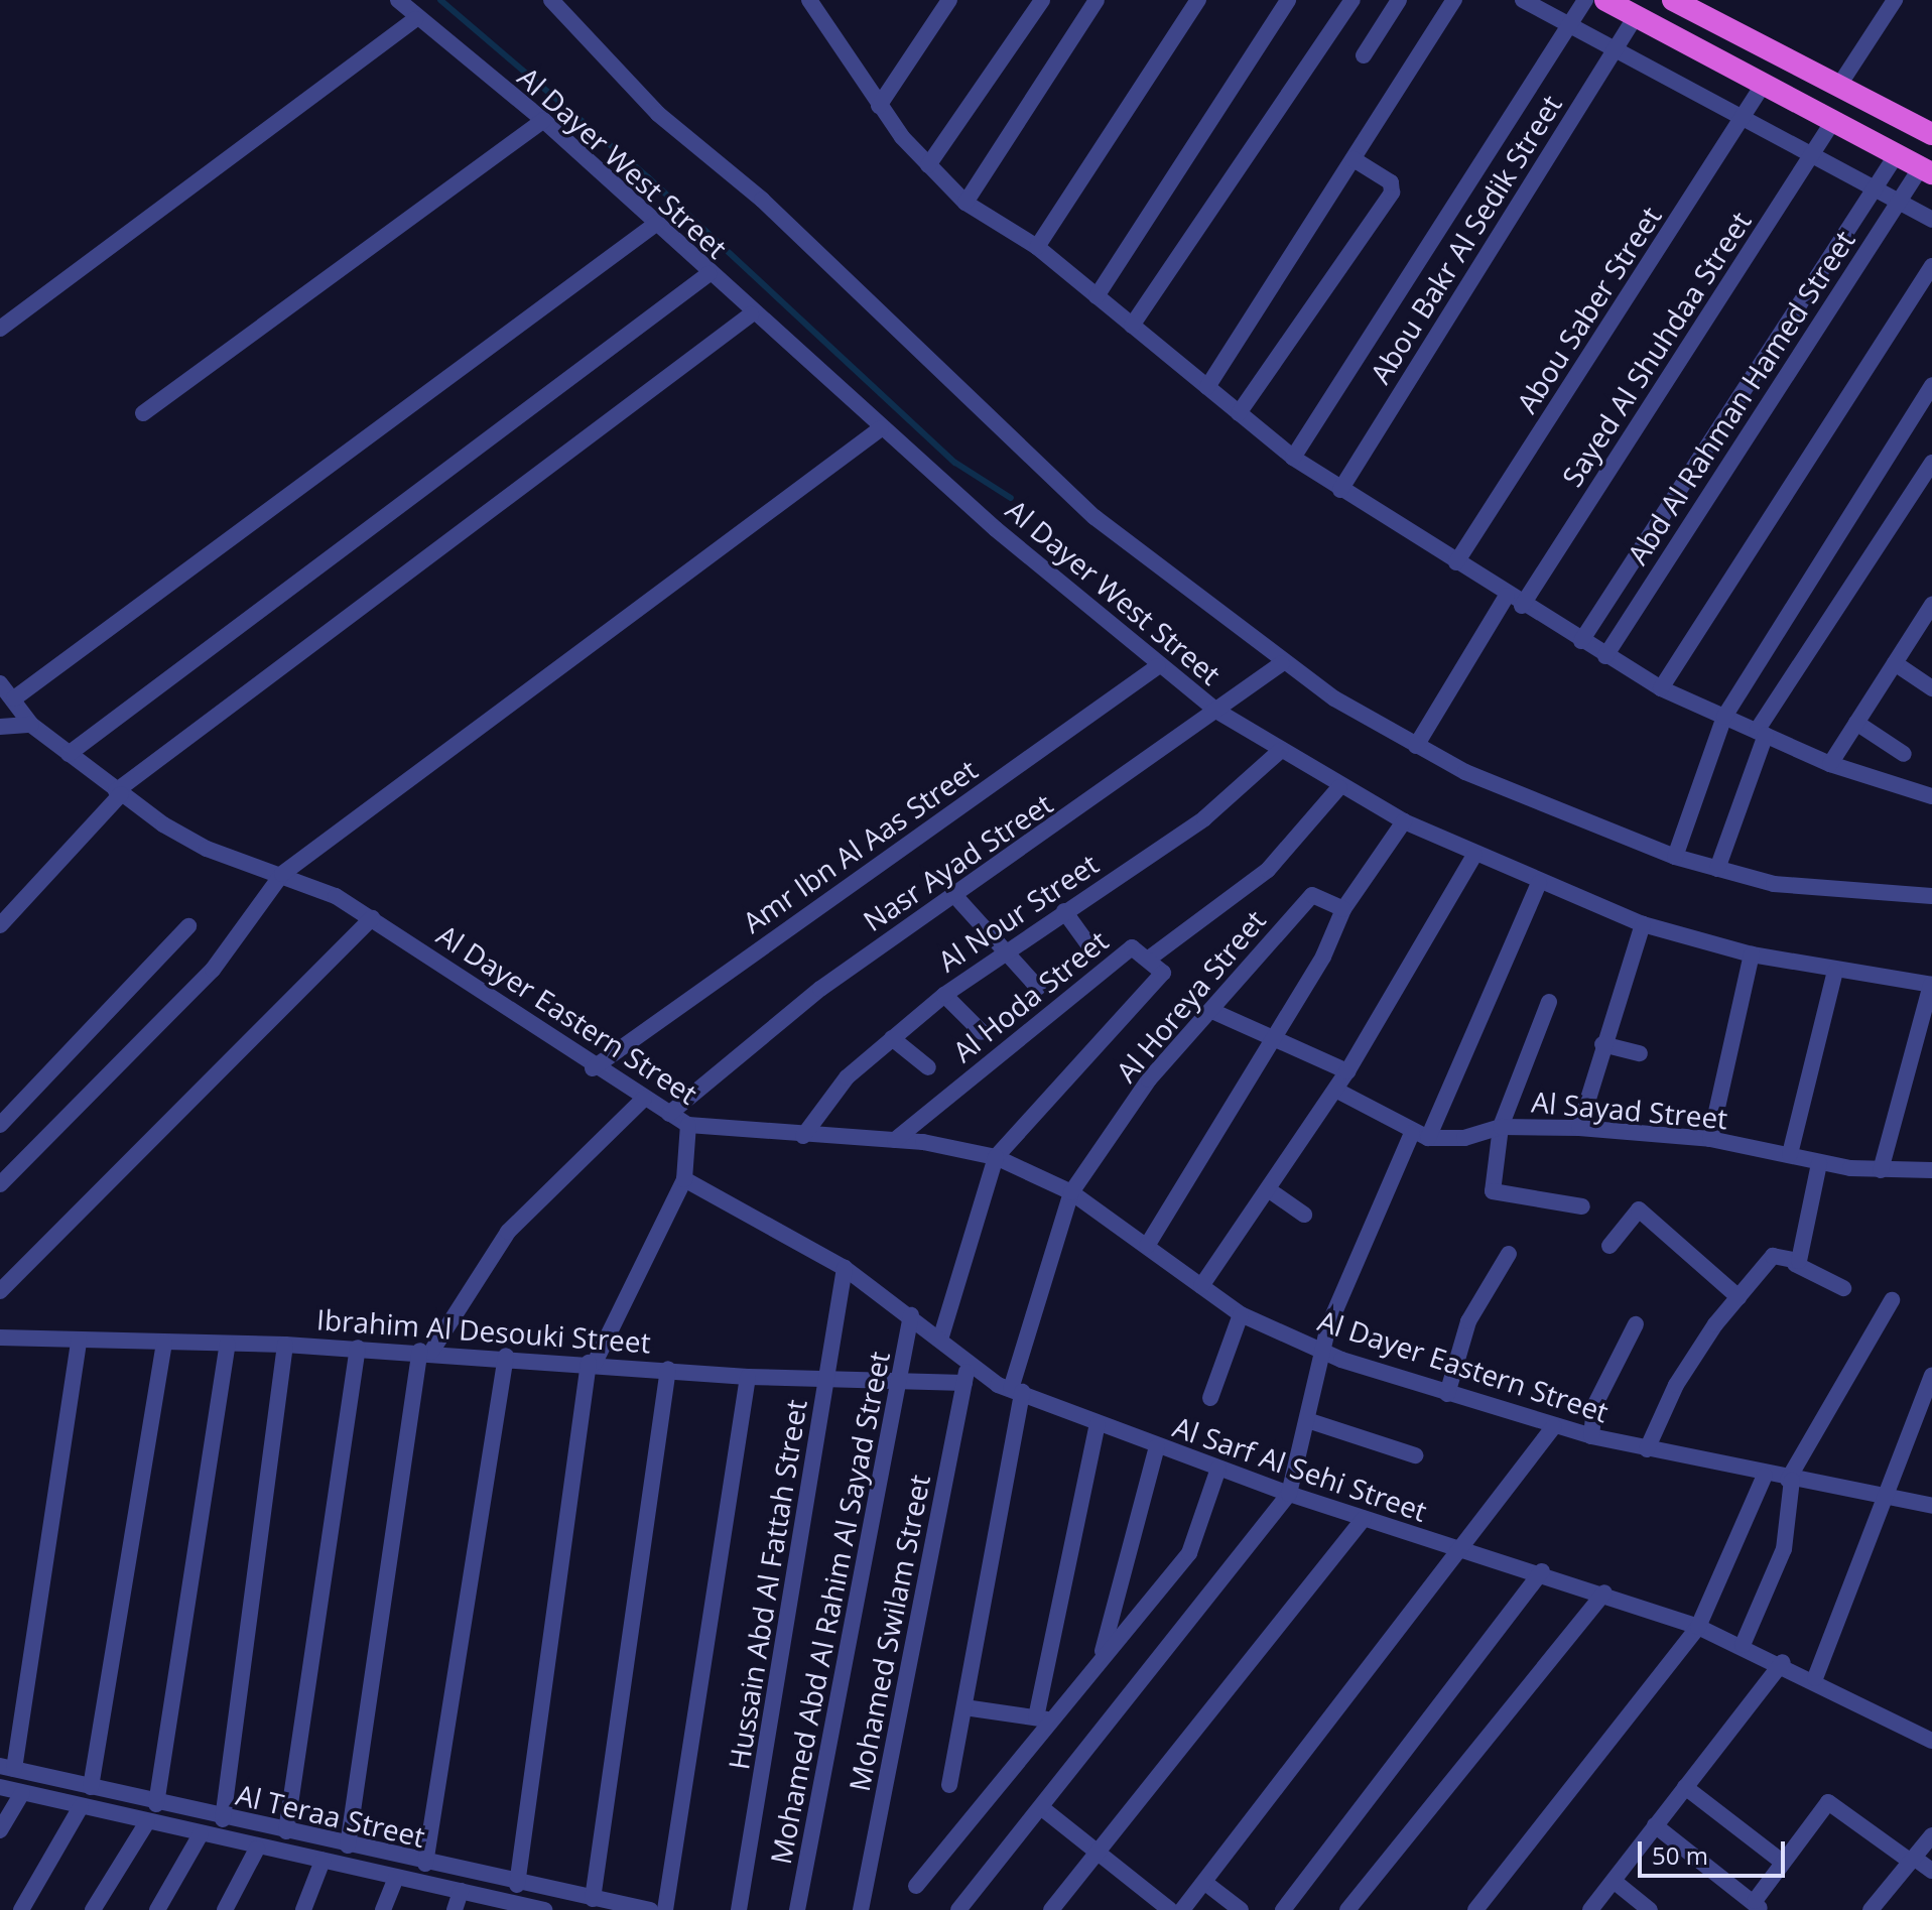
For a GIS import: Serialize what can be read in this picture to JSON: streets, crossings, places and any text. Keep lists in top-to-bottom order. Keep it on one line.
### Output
{"streets":{"street":["Al Dayer West Street","Abou Bakr Al Sedik Street","Abou Saber Street","Sayed Al Shuhdaa Street","Abd Al Rahman Hamed Street","Amr Ibn Al Aas Street","Nasr Ayad Street","Al Nour Street","Al Hoda Street","Al Horeya Street","Al Dayer Eastern Street","Al Sayad Street","Ibrahim Al Desouki Street","Al Sarf Al Sehi Street","Hussain Abd Al Fattah Street","Mohamed Abd Al Rahim Al Sayad Street","Mohamed Swilam Street","Al Teraa Street"]},"crossings":[["Al Dayer West Street","Amr Ibn Al Aas Street"],["Al Dayer West Street","Nasr Ayad Street"],["Al Dayer West Street","Al Nour Street"],["Al Dayer West Street","Al Hoda Street"],["Amr Ibn Al Aas Street","Al Dayer Eastern Street"],["Nasr Ayad Street","Al Dayer Eastern Street"],["Al Nour Street","Al Dayer Eastern Street"],["Al Hoda Street","Al Dayer Eastern Street"],["Al Horeya Street","Al Dayer Eastern Street"],["Al Horeya Street","Al Sarf Al Sehi Street"],["Ibrahim Al Desouki Street","Al Sarf Al Sehi Street"],["Ibrahim Al Desouki Street","Hussain Abd Al Fattah Street"],["Ibrahim Al Desouki Street","Mohamed Abd Al Rahim Al Sayad Street"],["Ibrahim Al Desouki Street","Mohamed Swilam Street"],["Al Sarf Al Sehi Street","Hussain Abd Al Fattah Street"],["Al Sarf Al Sehi Street","Mohamed Abd Al Rahim Al Sayad Street"],["Al Sarf Al Sehi Street","Mohamed Swilam Street"]],"scale_bar":"50 m"}
